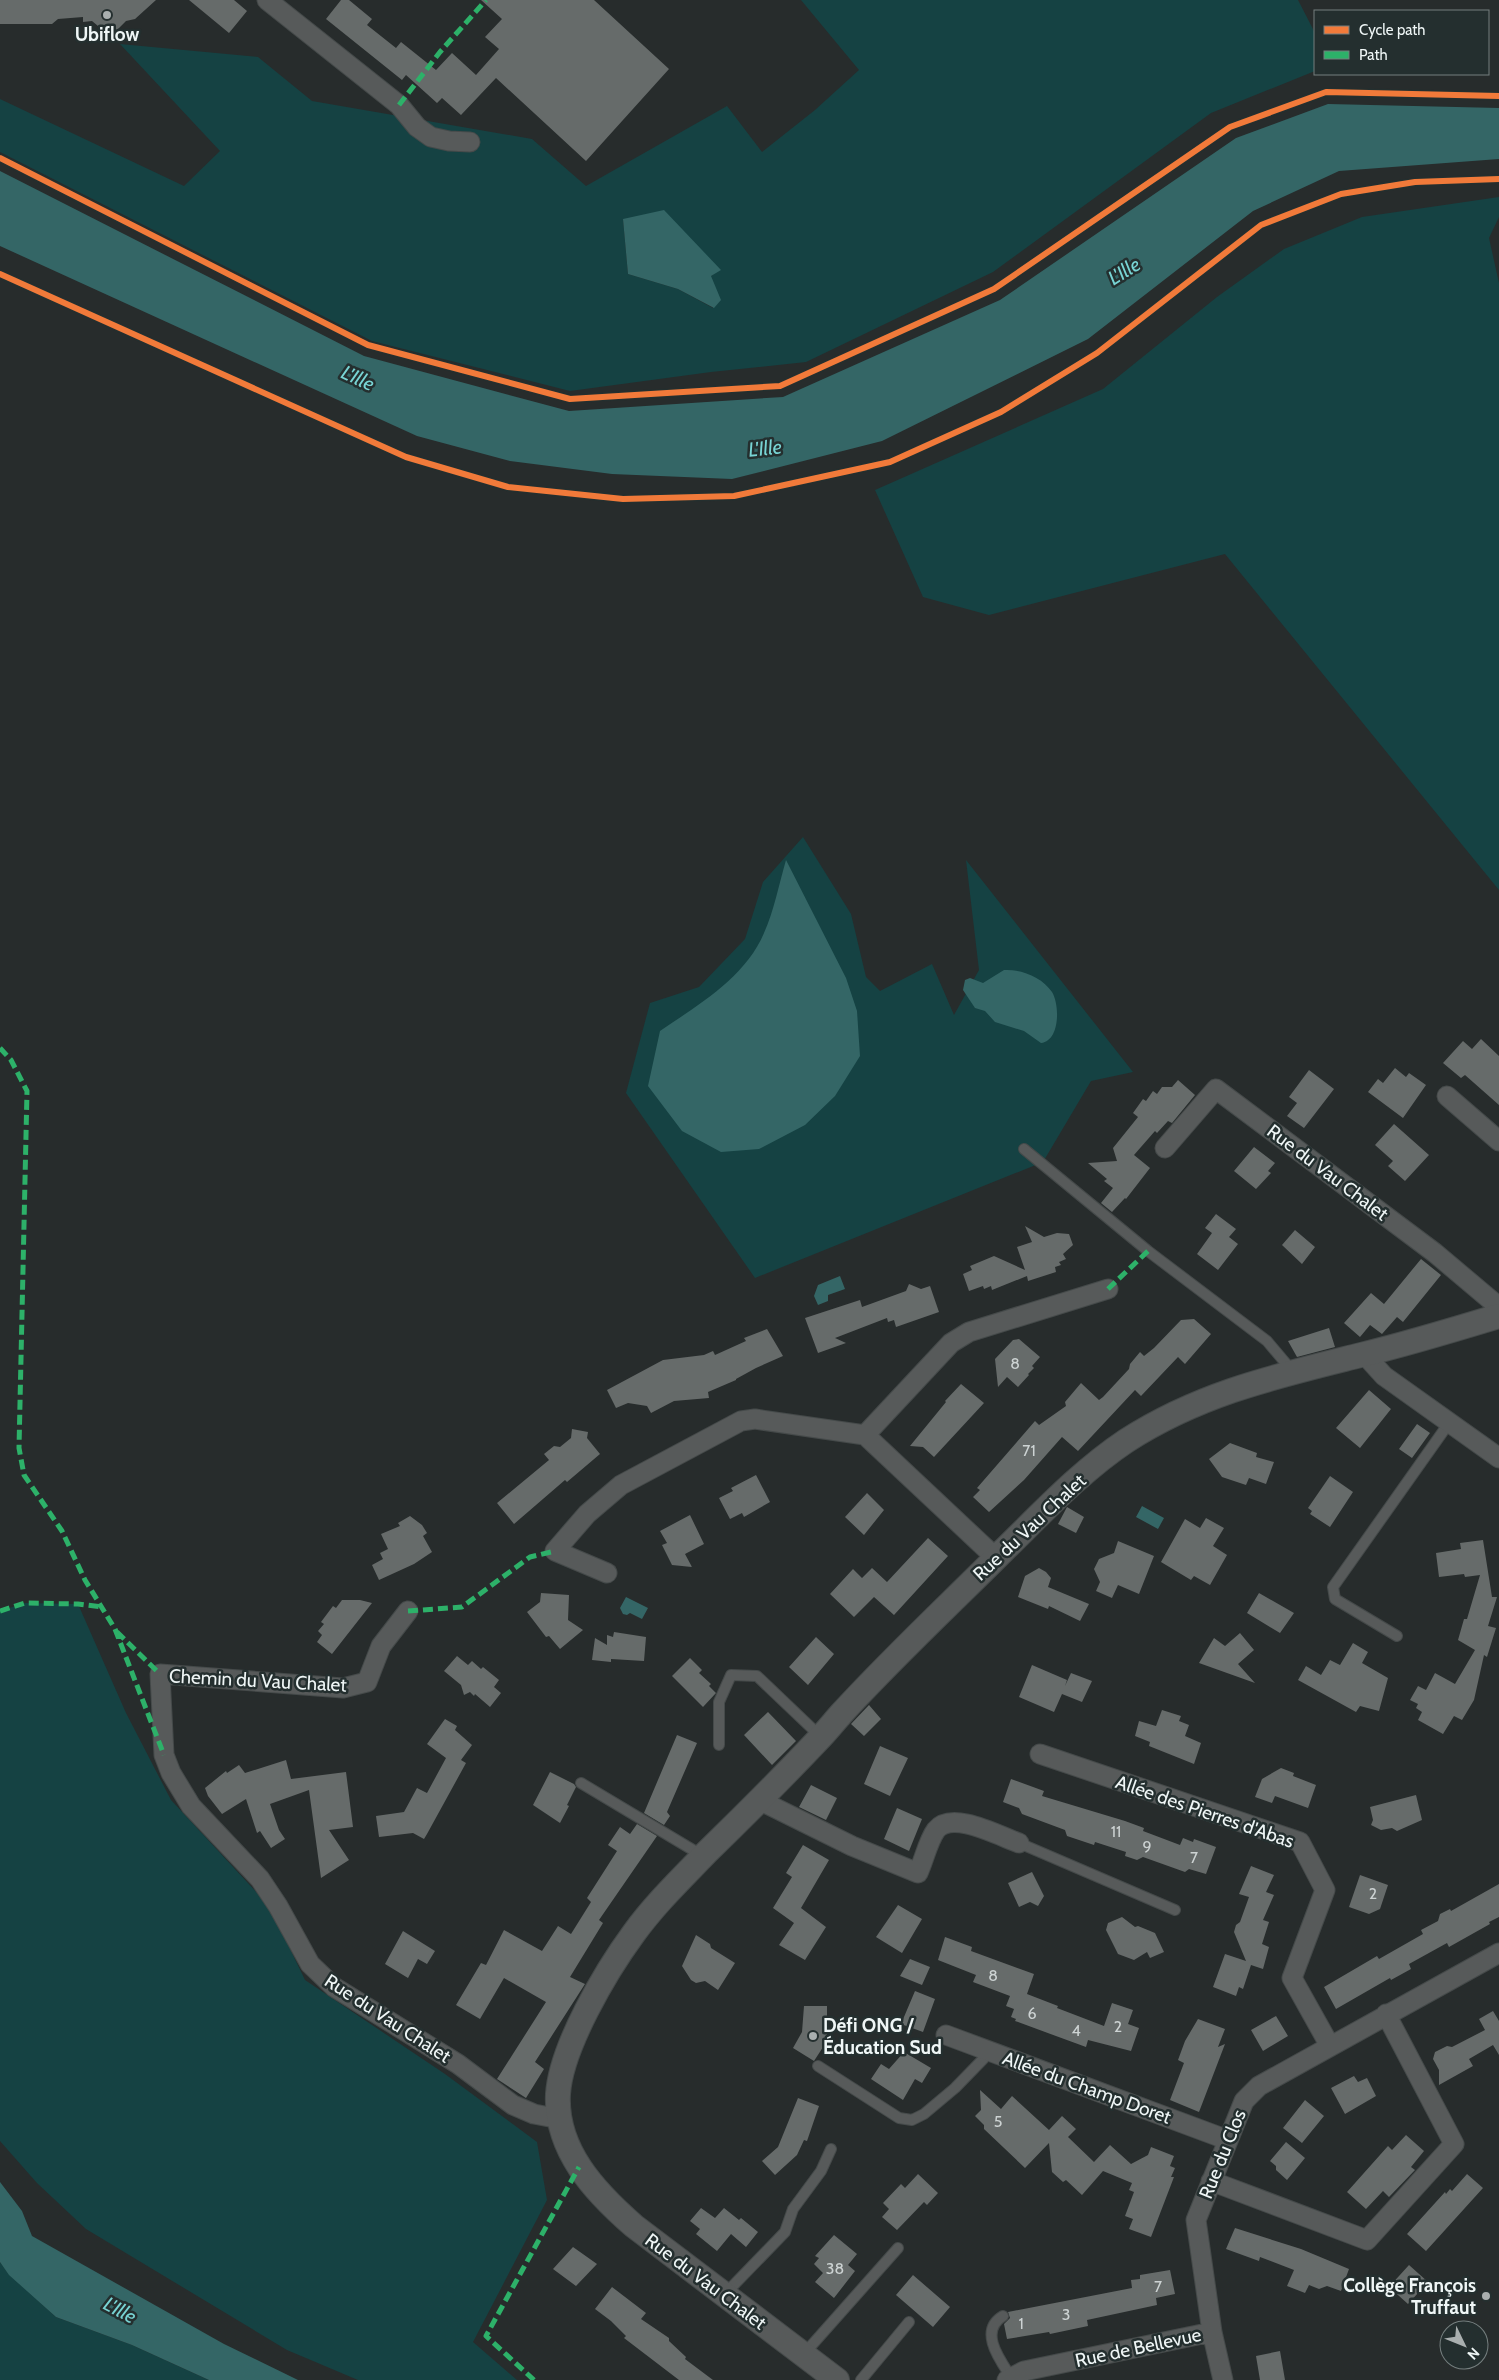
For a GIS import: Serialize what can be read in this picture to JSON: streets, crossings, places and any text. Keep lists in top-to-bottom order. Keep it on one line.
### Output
{"streets":{"street":["Rue du Vau Chalet","Chemin du Vau Chalet","Allée des Pierres d'Abas","Allée du Champ Doret","Rue du Clos","Rue de Bellevue"]},"crossings":[["Rue du Vau Chalet","Chemin du Vau Chalet"],["Allée des Pierres d'Abas","Rue du Clos"],["Allée du Champ Doret","Rue du Clos"],["Rue du Clos","Rue de Bellevue"]],"water":["L'Ille"],"places":["Ubiflow","Défi ONG / Éducation Sud","Collège François Truffaut"],"house_numbers":["8","71","11","9","7","2","8","6","2","4","5","38","7","3","1"],"legend":["Cycle path","Path"],"north":"bottom right"}
